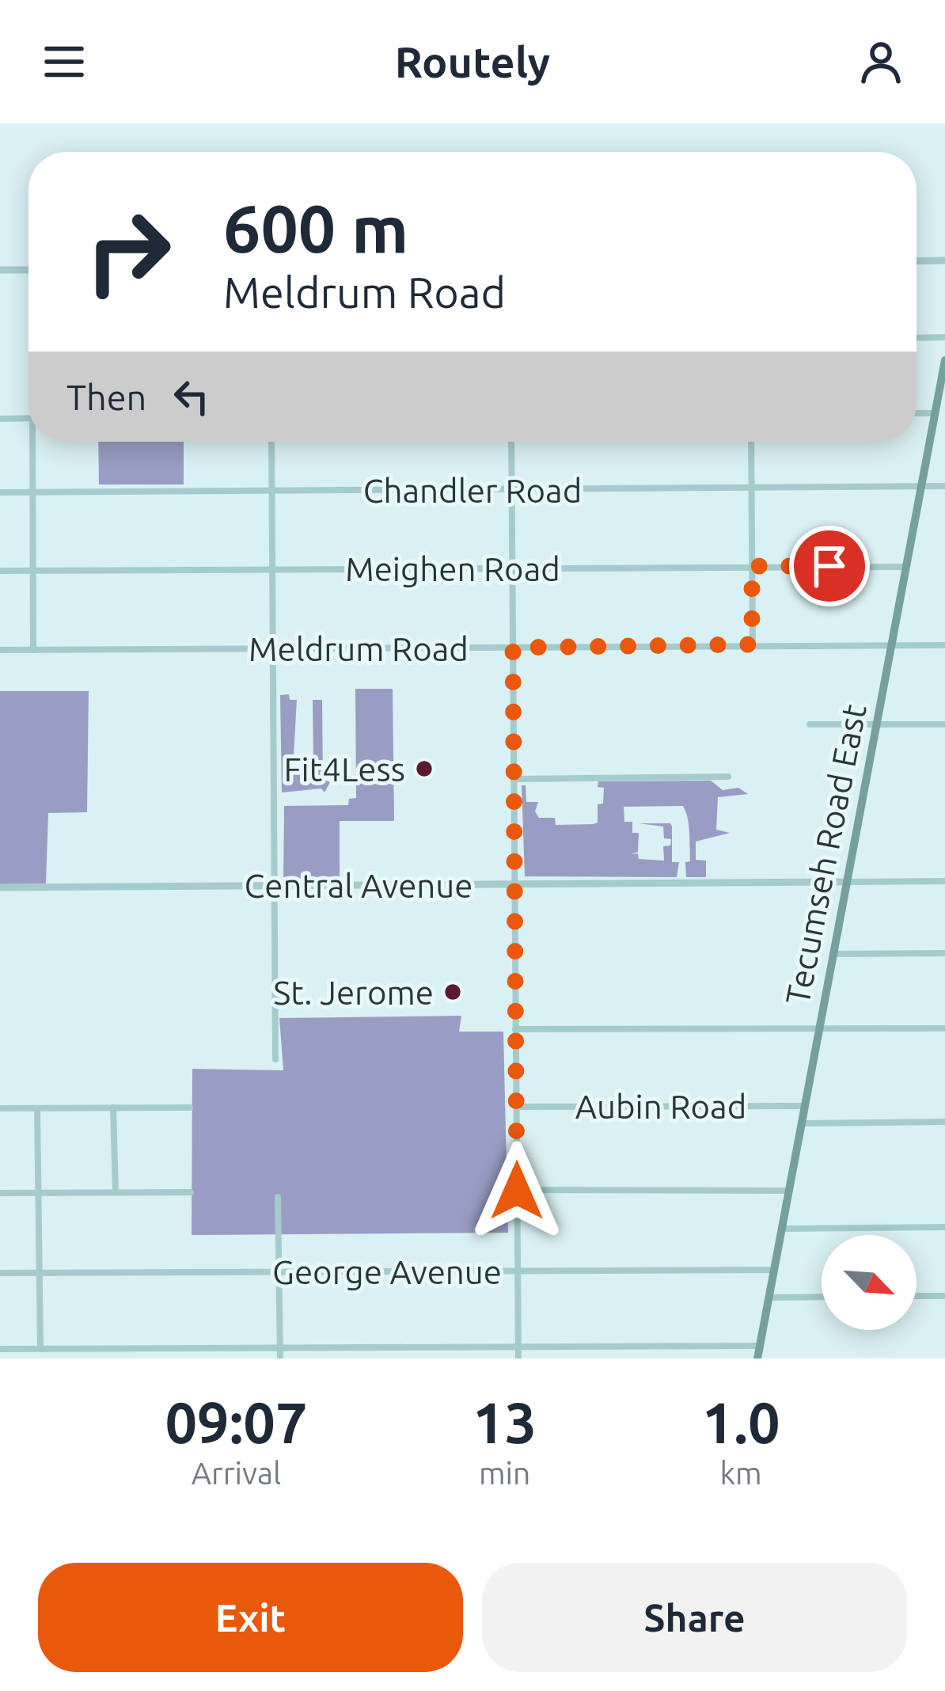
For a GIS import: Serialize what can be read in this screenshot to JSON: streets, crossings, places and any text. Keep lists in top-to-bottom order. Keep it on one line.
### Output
{"streets":{"main road":["Tecumseh Road East"],"street":["Chandler Road","Meighen Road","Meldrum Road","Central Avenue","Aubin Road","George Avenue"]},"crossings":[["Chandler Road","Tecumseh Road East"],["Meighen Road","Tecumseh Road East"],["Meldrum Road","Tecumseh Road East"],["Tecumseh Road East","Central Avenue"],["Tecumseh Road East","Aubin Road"],["Tecumseh Road East","George Avenue"]],"places":["Fit4Less","St. Jerome"],"north":"bottom right","page":{"header":"Routely","turn":["600 m","Meldrum Road"],"then":"Then","eta":["09:07","Arrival","13","min","1.0","km"],"buttons":["Exit","Share"]}}
